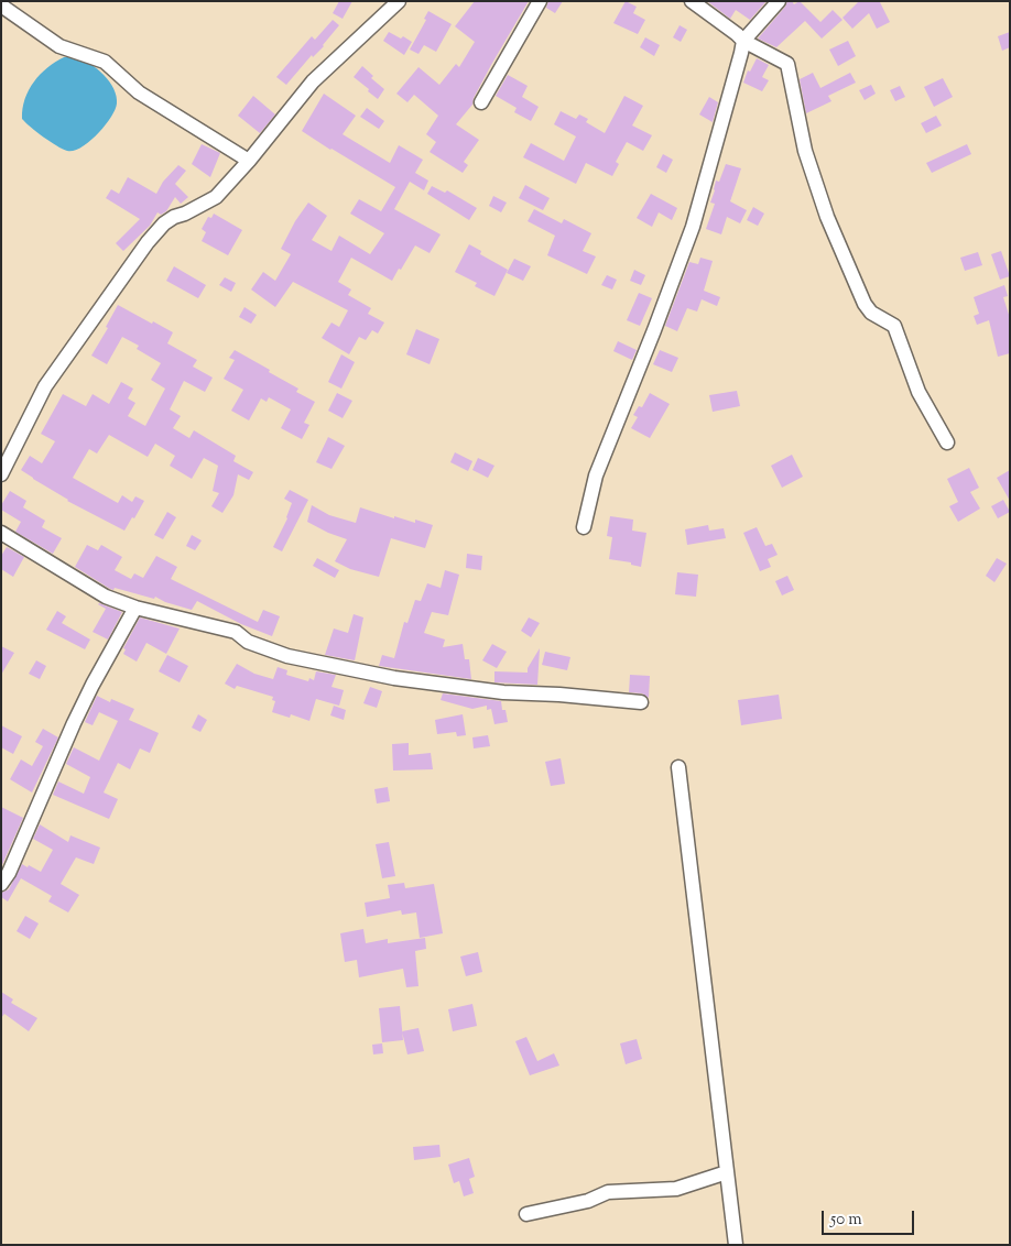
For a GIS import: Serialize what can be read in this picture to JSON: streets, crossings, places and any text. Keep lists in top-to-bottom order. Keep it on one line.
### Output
{"scale_bar":"50 m"}
